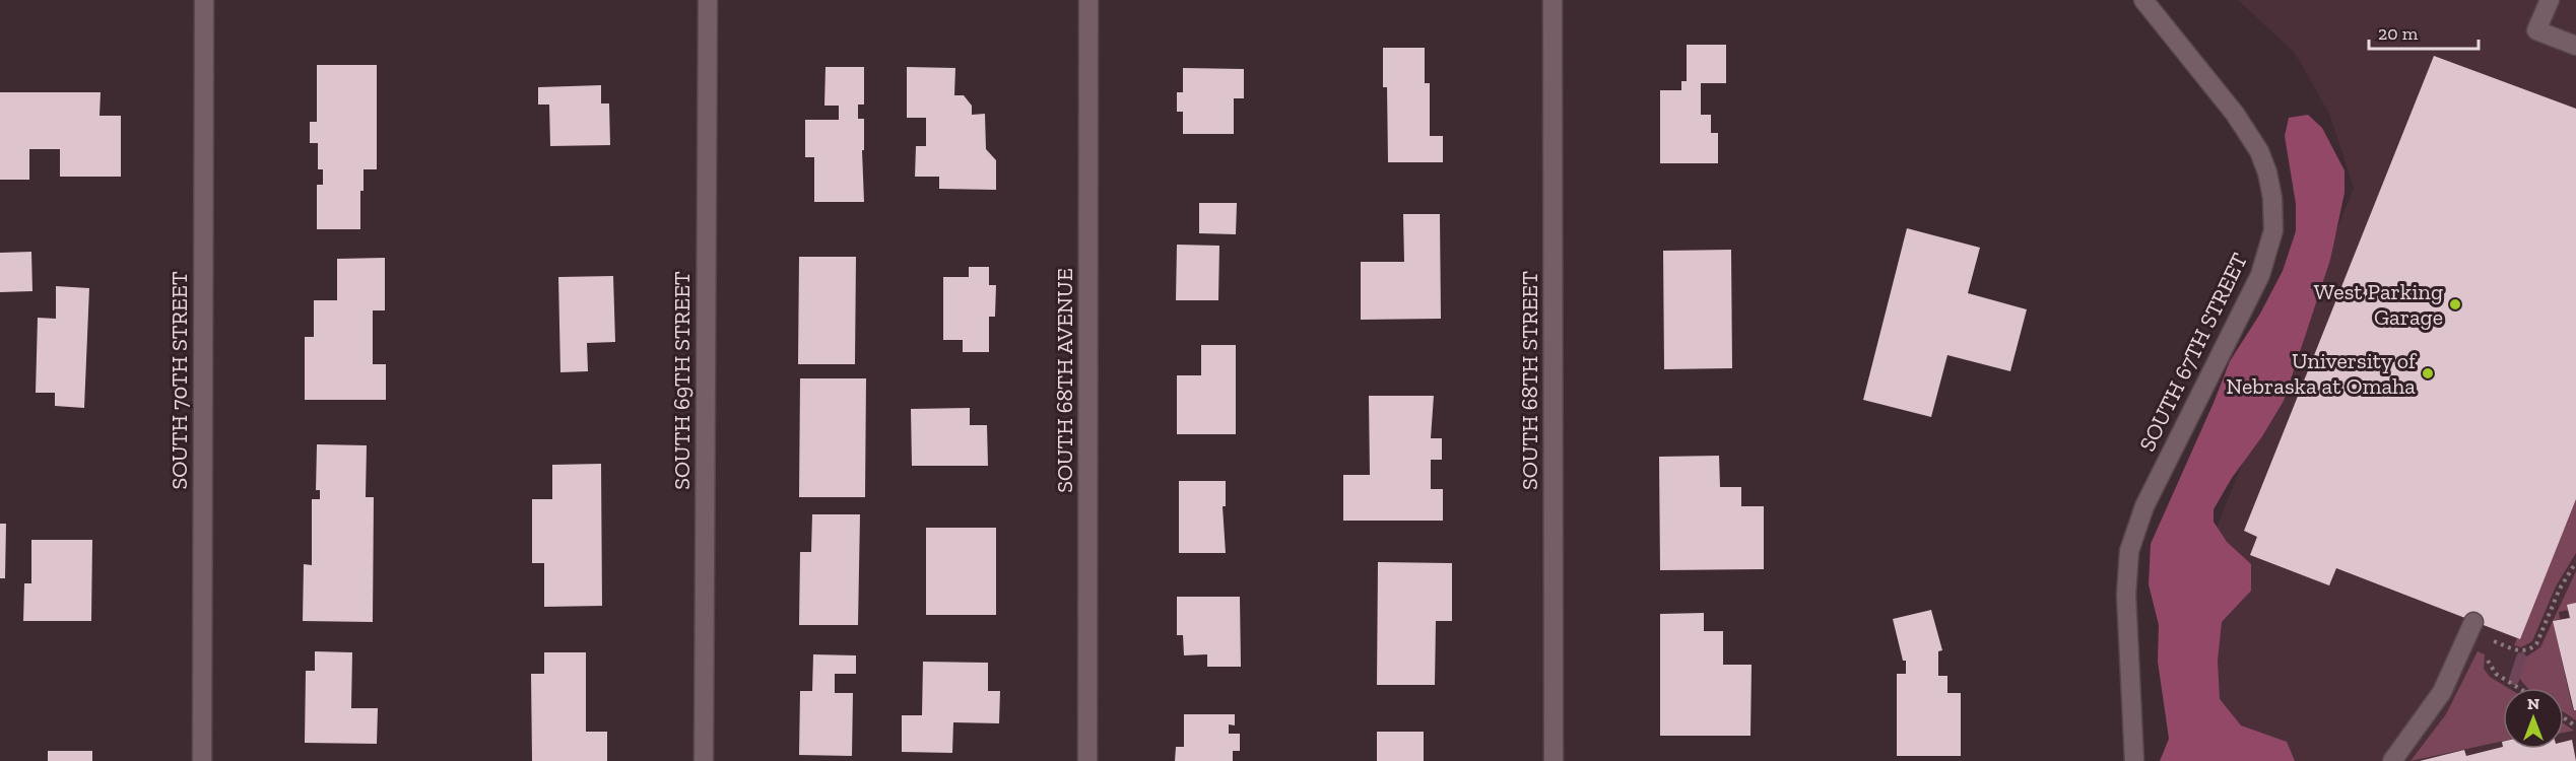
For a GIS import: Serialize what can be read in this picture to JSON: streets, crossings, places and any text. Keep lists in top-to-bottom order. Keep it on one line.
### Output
{"streets":{"street":["SOUTH 67TH STREET","SOUTH 70TH STREET","SOUTH 69TH STREET","SOUTH 68TH AVENUE","SOUTH 68TH STREET"]},"places":["West Parking Garage","University of Nebraska at Omaha"],"scale_bar":"20 m","north":"top"}
